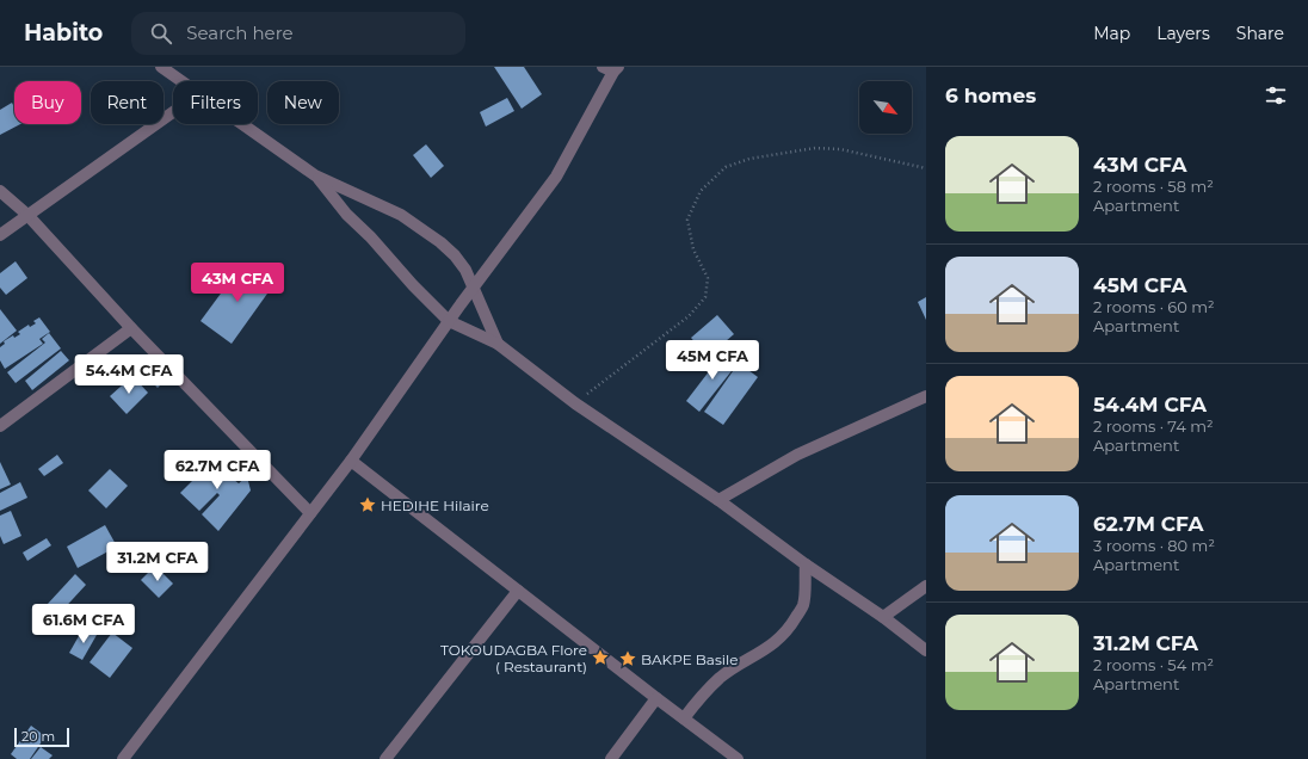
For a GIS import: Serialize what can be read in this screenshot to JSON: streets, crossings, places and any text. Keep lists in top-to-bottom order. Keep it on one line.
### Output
{"places":{"place":["HEDIHE Hilaire","TOKOUDAGBA Flore ( Restaurant)","BAKPE Basile"]},"scale_bar":"20 m","north":"bottom right","page":{"header":"Habito","search":"Search here","nav":["Map","Layers","Share"],"heading":"6 homes","chip":["Buy","Rent","Filters","New"],"list":[{"name":"43M CFA","note":"2 rooms · 58 m² · Apartment"},{"name":"45M CFA","note":"2 rooms · 60 m² · Apartment"},{"name":"54.4M CFA","note":"2 rooms · 74 m² · Apartment"},{"name":"62.7M CFA","note":"3 rooms · 80 m² · Apartment"},{"name":"31.2M CFA","note":"2 rooms · 54 m² · Apartment"}],"price":["43M CFA","45M CFA","54.4M CFA","62.7M CFA","31.2M CFA","61.6M CFA"],"scale":"20 m"}}
